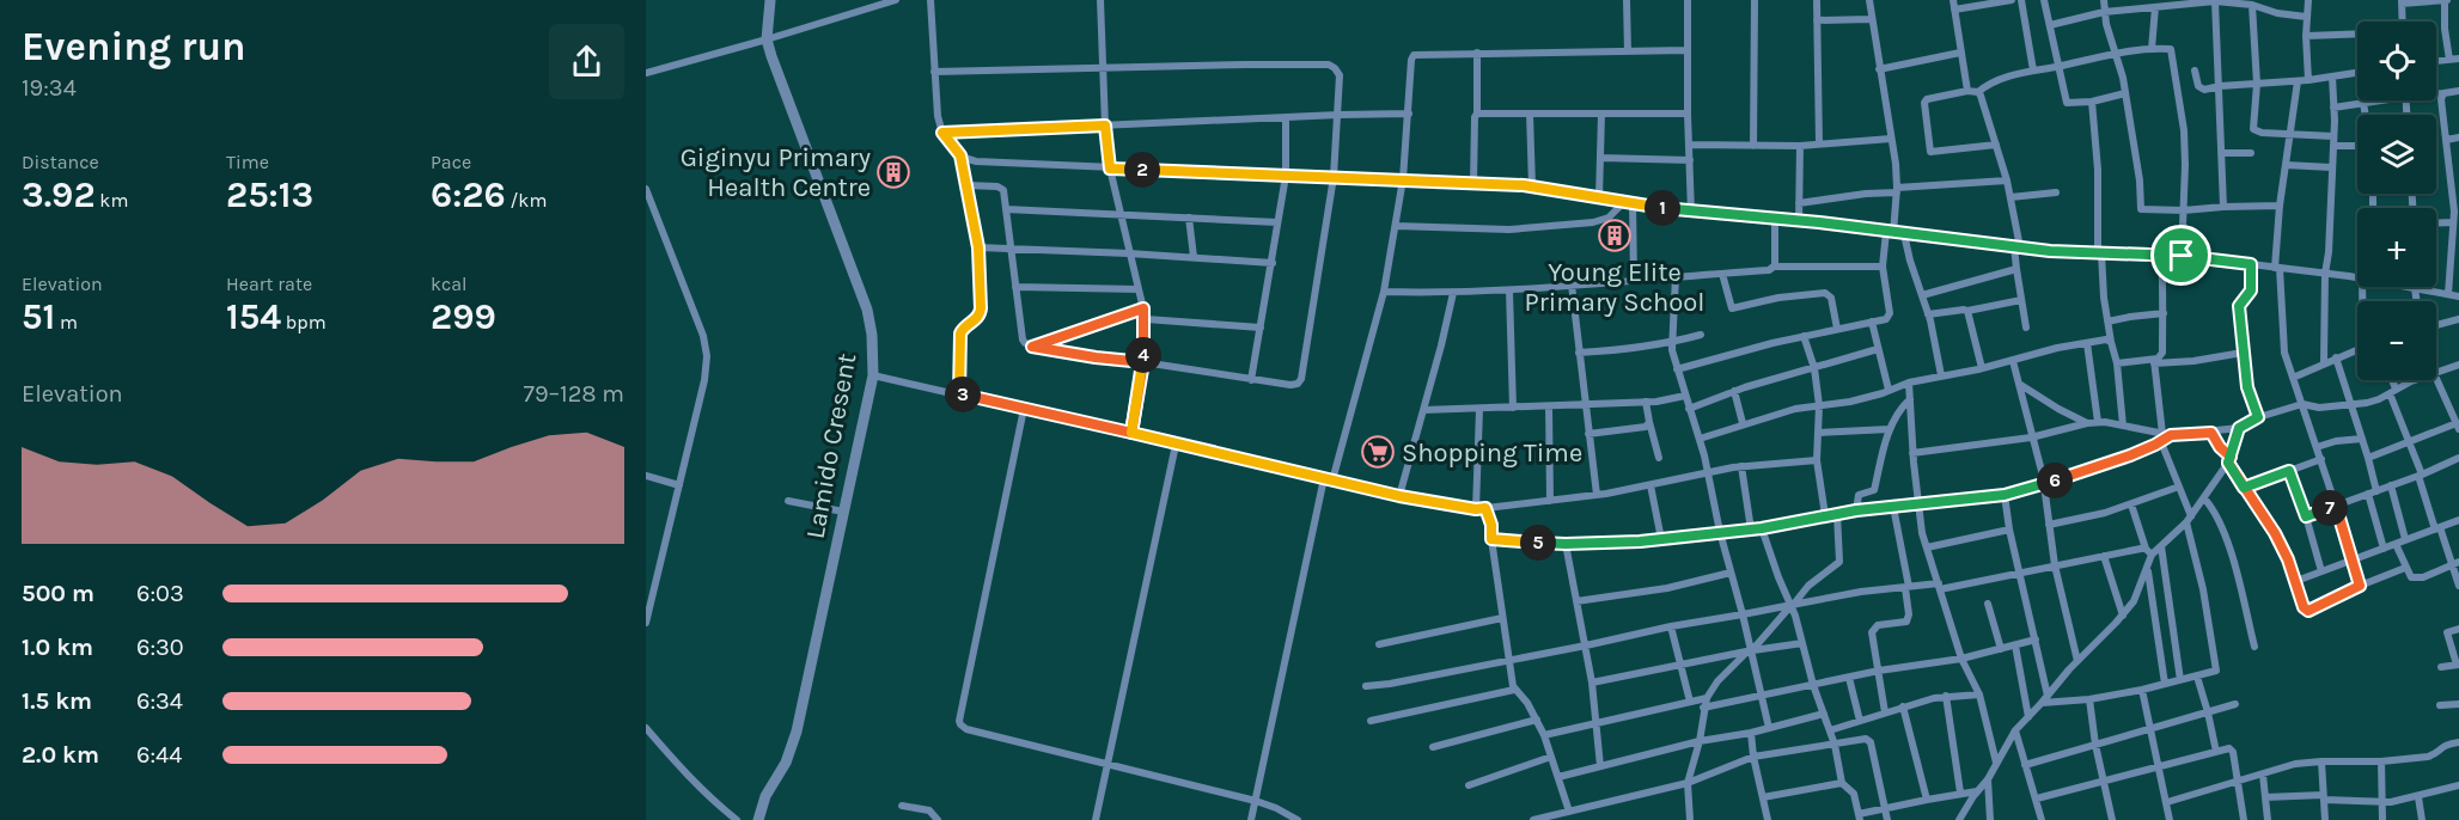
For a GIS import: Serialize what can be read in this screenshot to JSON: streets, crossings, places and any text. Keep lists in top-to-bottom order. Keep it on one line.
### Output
{"streets":{"street":["Lamido Cresent"]},"places":{"building":["Giginyu Primary Health Centre","Young Elite Primary School"],"supermarket":["Shopping Time"]},"page":{"heading":["Evening run","19:34"],"map_buttons":["+","−"],"stats":[["Distance","3.92 km"],["Time","25:13"],["Pace","6:26 /km"],["Elevation","51 m"],["Heart rate","154 bpm"],["kcal","299"]],"pins":["2","1","4","3","6","7","5"],"chart":["Elevation","79–128 m"],"list":[{"name":"500 m","note":"6:03"},{"name":"1.0 km","note":"6:30"},{"name":"1.5 km","note":"6:34"},{"name":"2.0 km","note":"6:44"}]}}
